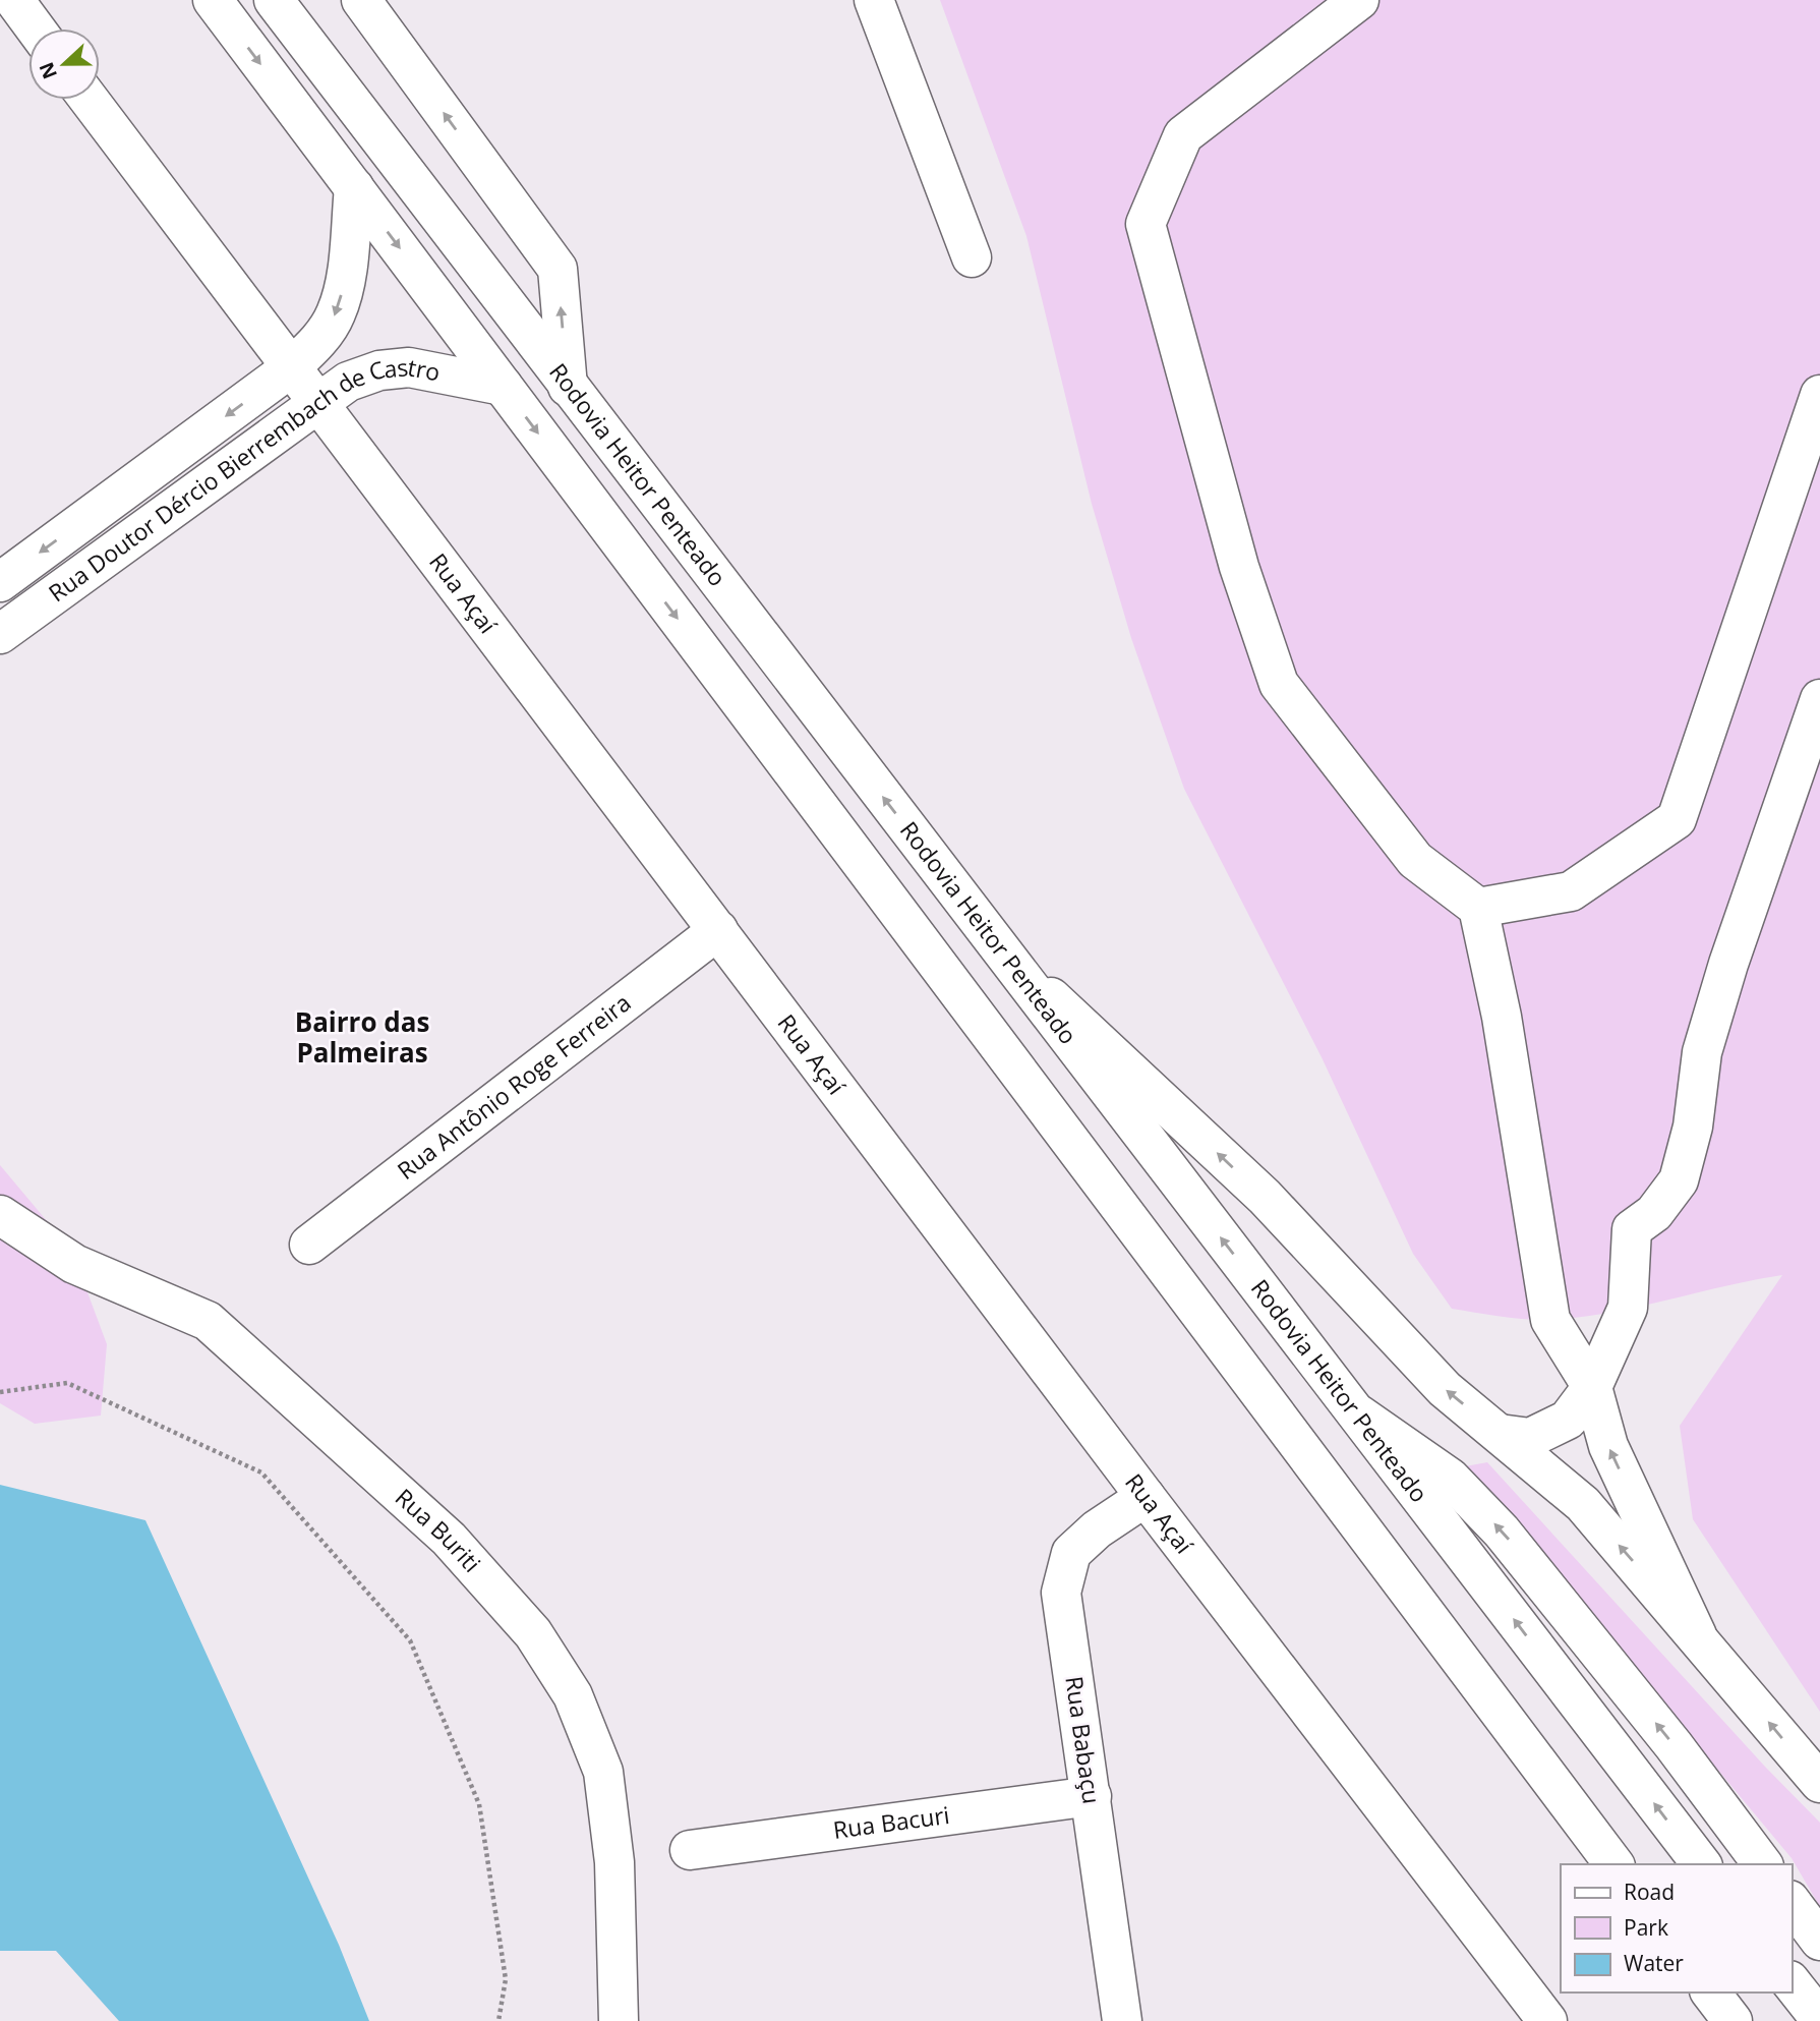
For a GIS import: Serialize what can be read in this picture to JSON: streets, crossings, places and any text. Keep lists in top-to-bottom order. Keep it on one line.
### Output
{"streets":{"street":["Rodovia Heitor Penteado","Rua Doutor Dércio Bierrembach de Castro","Rua Açaí","Rua Antônio Roge Ferreira","Rua Buriti","Rua Babaçu","Rua Bacuri"]},"crossings":[["Rua Doutor Dércio Bierrembach de Castro","Rua Açaí"],["Rua Açaí","Rua Antônio Roge Ferreira"],["Rua Açaí","Rua Babaçu"],["Rua Babaçu","Rua Bacuri"]],"districts":["Bairro das Palmeiras"],"legend":["Road","Park","Water"],"north":"left"}
